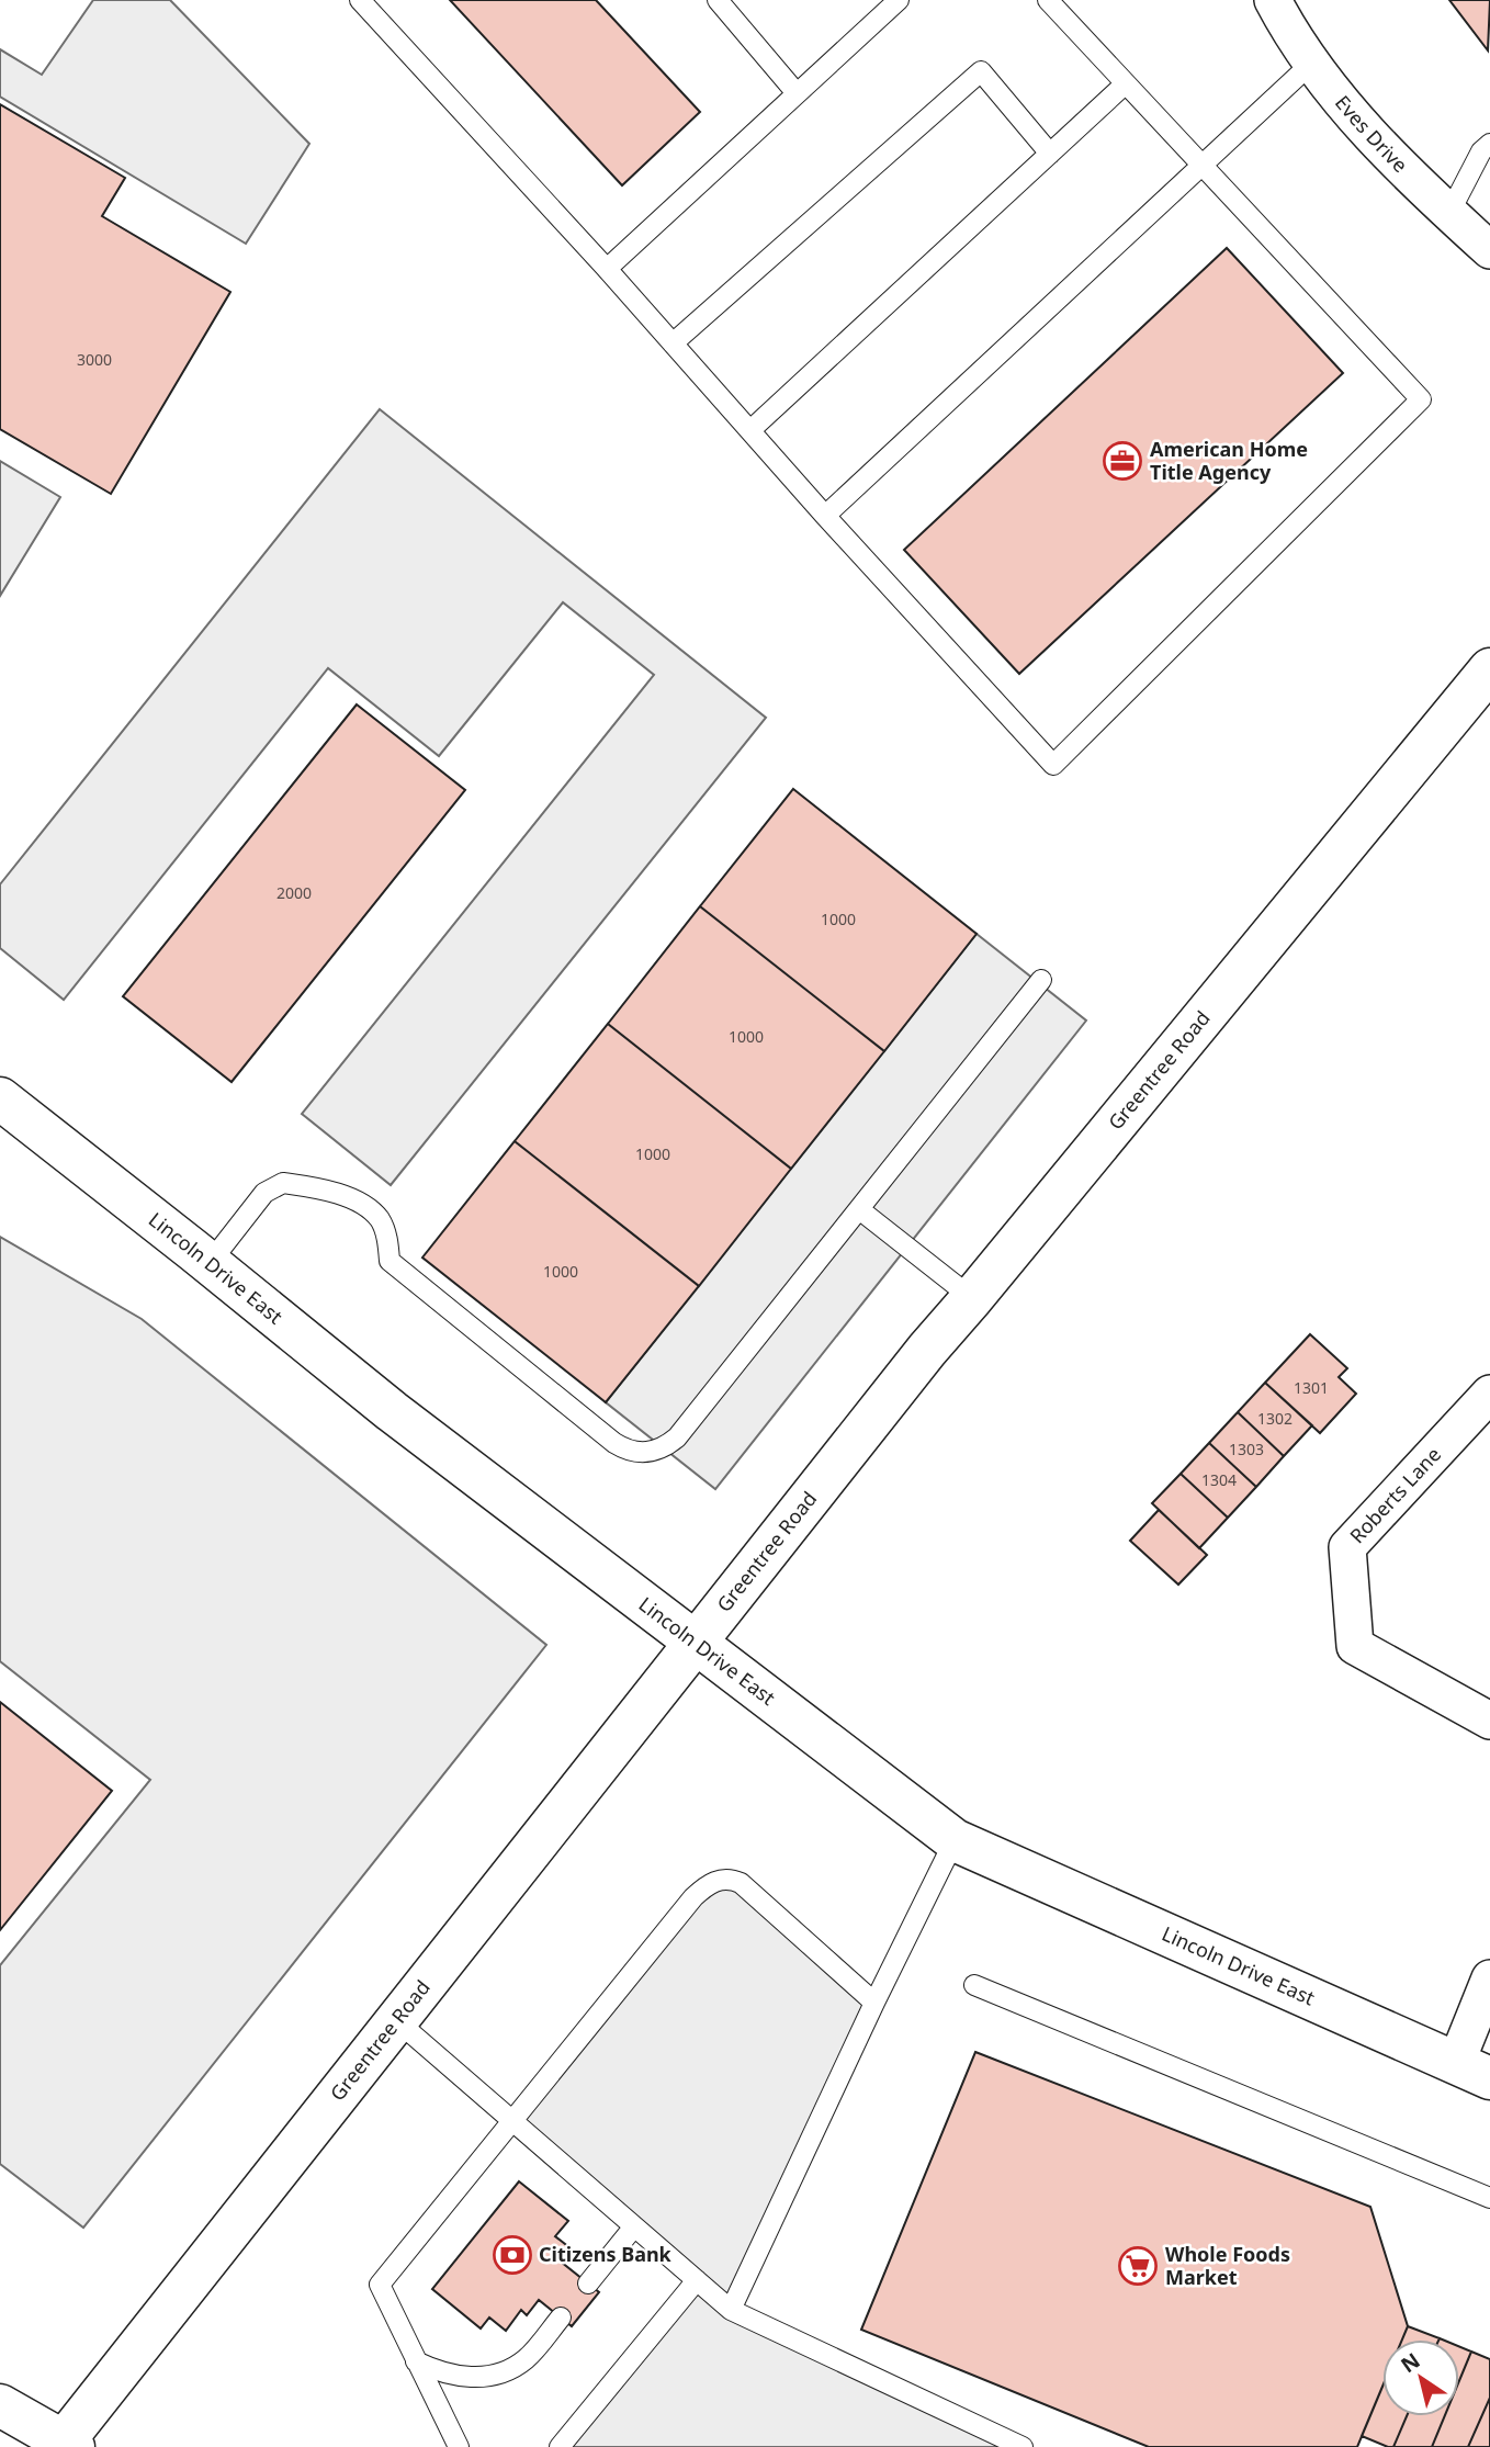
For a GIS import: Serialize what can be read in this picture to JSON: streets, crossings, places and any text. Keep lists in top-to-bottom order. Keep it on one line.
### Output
{"streets":{"main road":["Greentree Road","Lincoln Drive East"],"street":["Eves Drive","Roberts Lane"]},"crossings":[["Greentree Road","Lincoln Drive East"]],"places":{"office":["American Home Title Agency"],"bank":["Citizens Bank"],"supermarket":["Whole Foods Market"]},"house_numbers":["3000","2000","1000","1000","1000","1000","1301","1302","1303","1304"],"north":"top left"}
